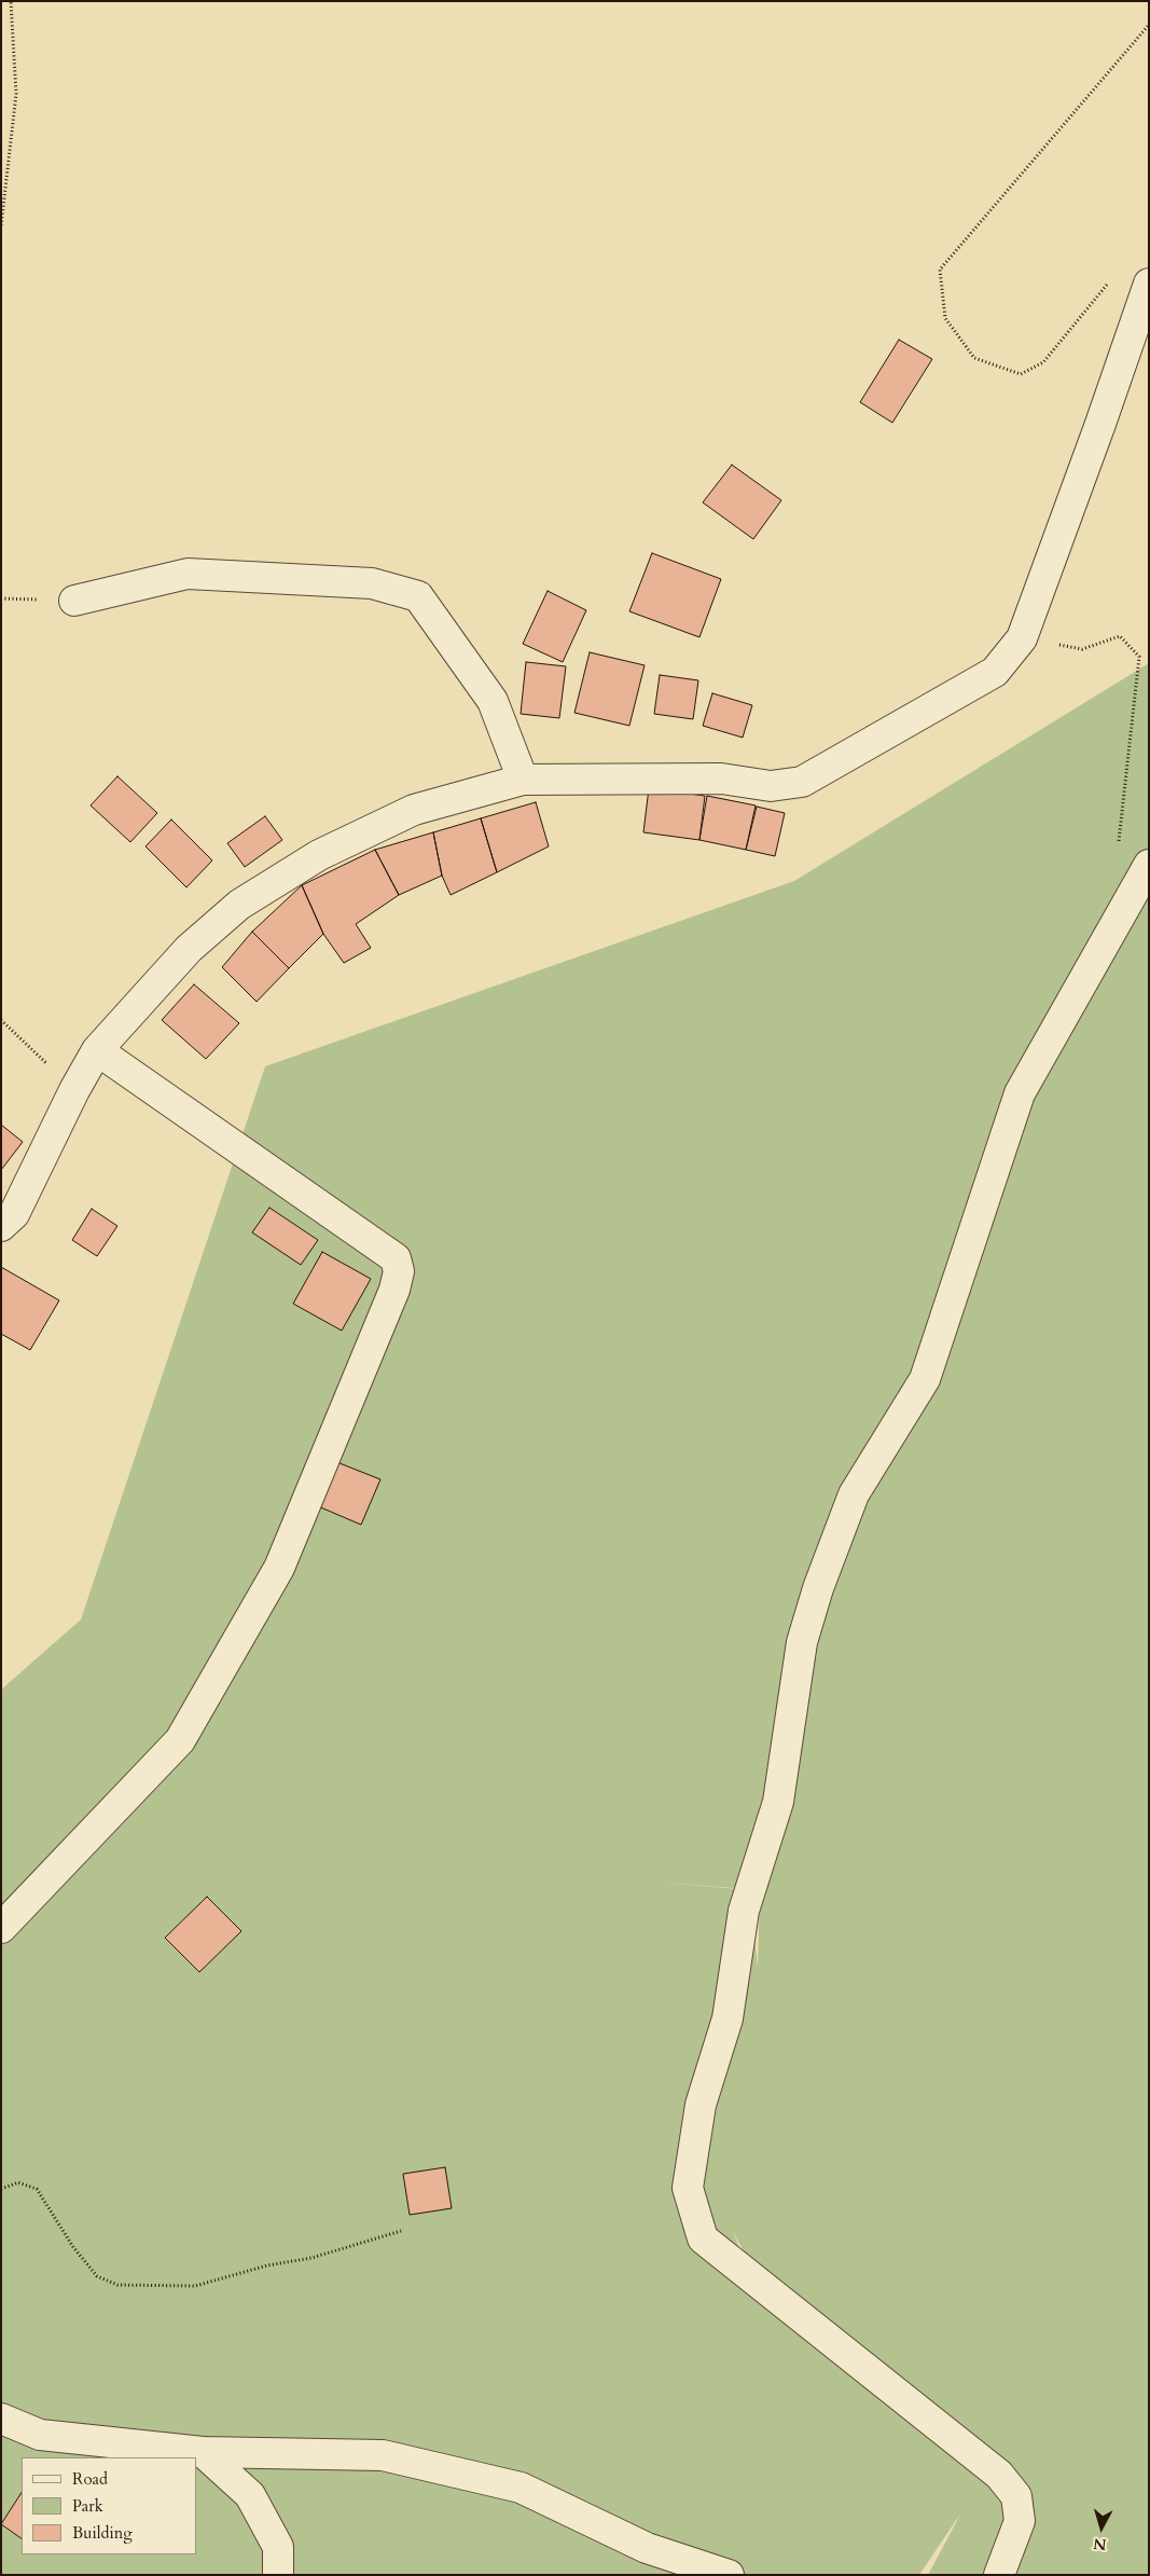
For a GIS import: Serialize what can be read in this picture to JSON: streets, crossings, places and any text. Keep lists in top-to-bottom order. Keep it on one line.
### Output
{"legend":["Road","Park","Building"],"north":"bottom"}
